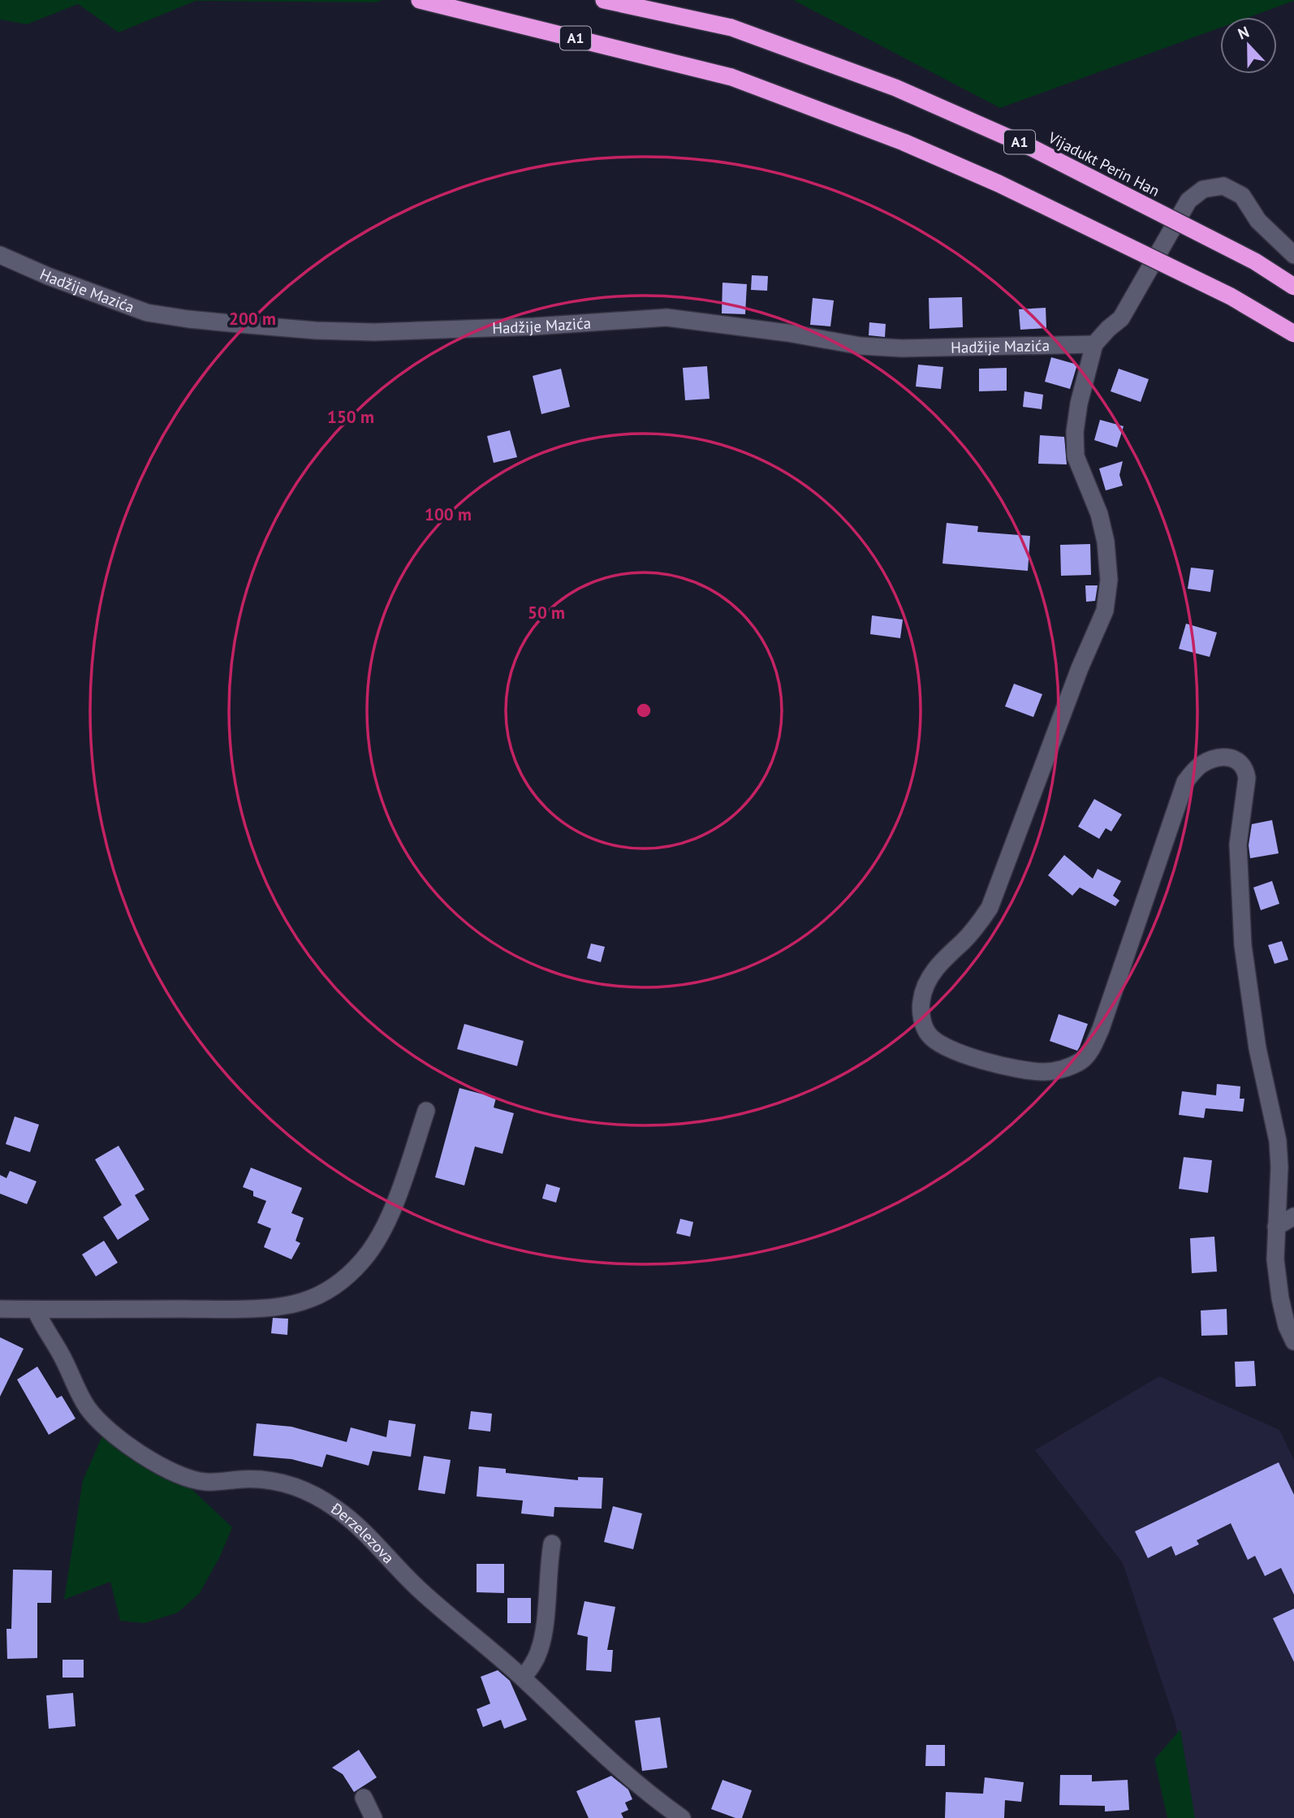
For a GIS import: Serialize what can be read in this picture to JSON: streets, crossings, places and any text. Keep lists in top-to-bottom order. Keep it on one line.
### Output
{"streets":{"highway":["A1","Vijadukt Perin Han"],"street":["Hadžije Mazića","Đerzelezova"]},"north":"top","rings":["200 m","150 m","100 m","50 m"]}
